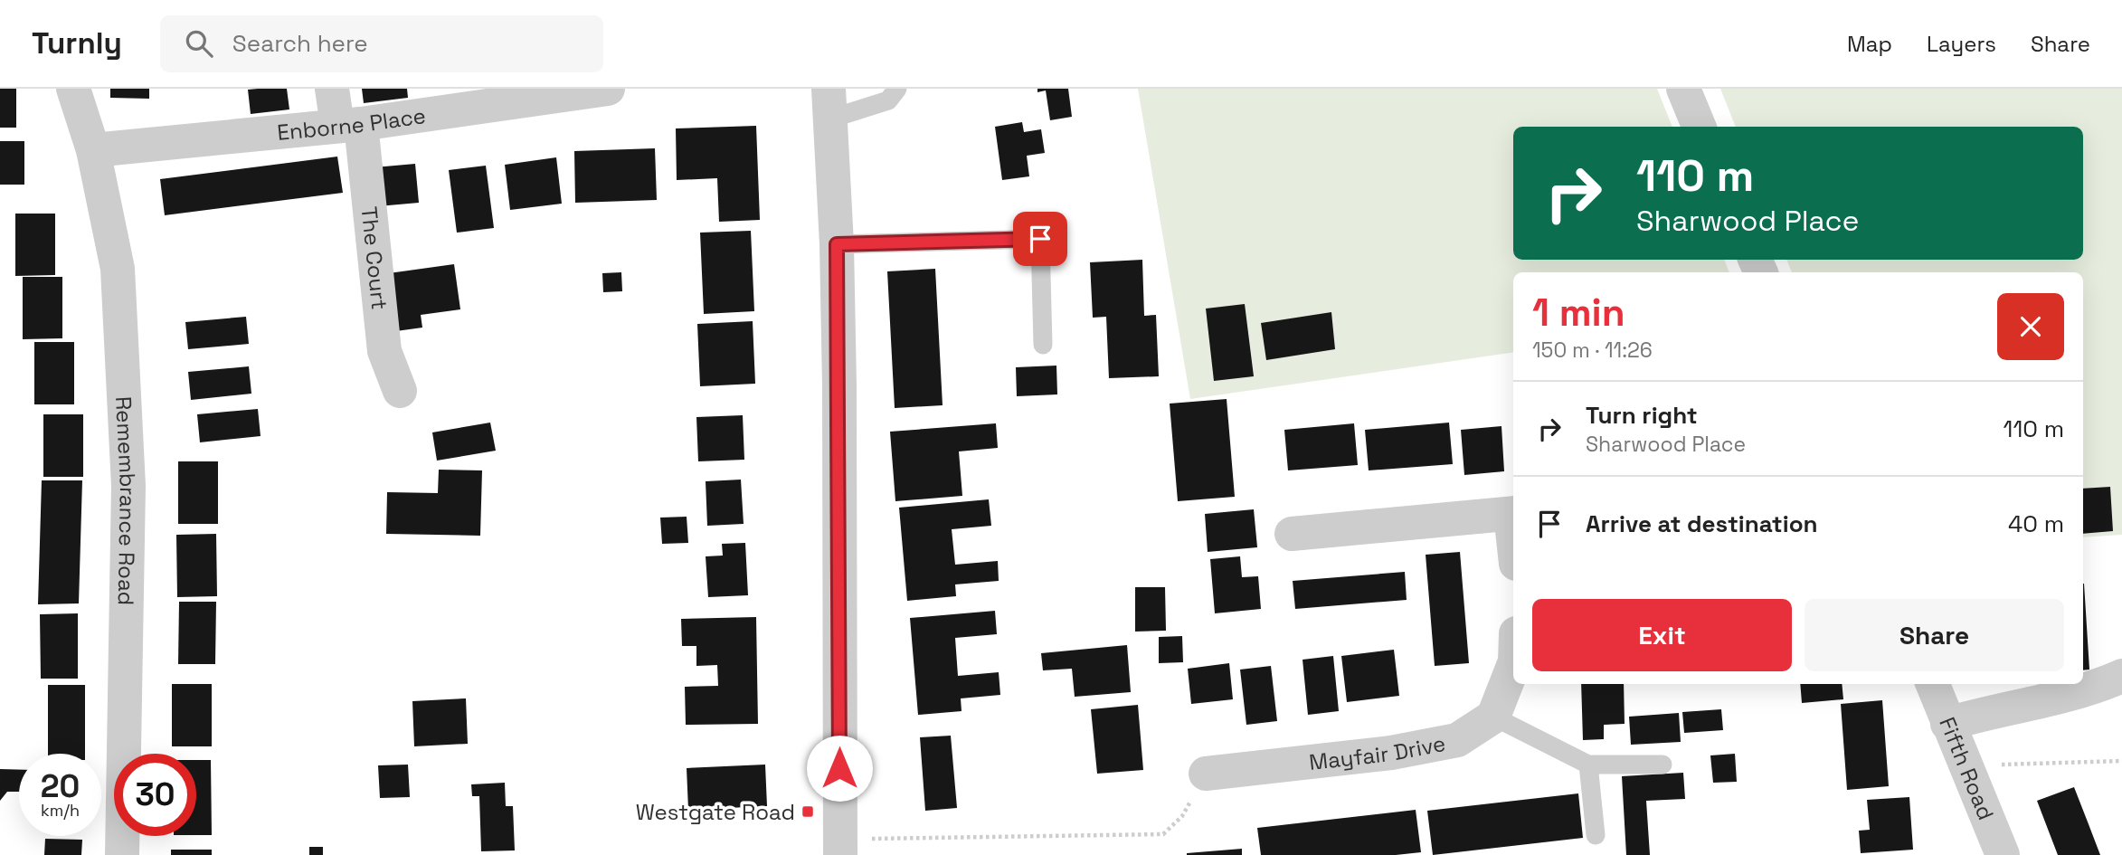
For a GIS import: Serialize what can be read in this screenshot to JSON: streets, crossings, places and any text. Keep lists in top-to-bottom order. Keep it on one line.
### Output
{"streets":{"street":["Enborne Place","The Court","Remembrance Road","Mayfair Drive","Fifth Road"]},"crossings":[["Enborne Place","The Court"],["Enborne Place","Remembrance Road"]],"places":{"transit":["Westgate Road"]},"page":{"header":"Turnly","search":"Search here","nav":["Map","Layers","Share"],"turn":["110 m","Sharwood Place"],"heading":["1 min","150 m · 11:26"],"list":[{"name":"Turn right","note":"Sharwood Place","value":"110 m"},{"name":"Arrive at destination","value":"40 m"}],"buttons":["Exit","Share"],"speed":"20 km/h","limit":"30"}}
